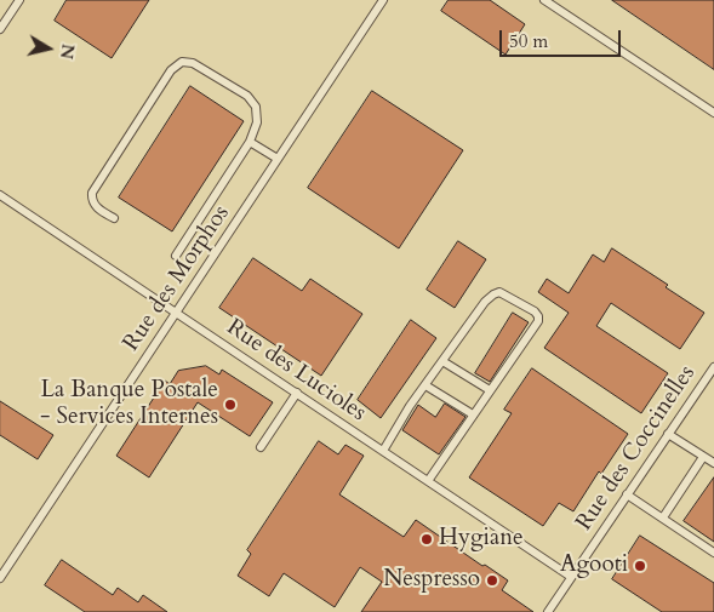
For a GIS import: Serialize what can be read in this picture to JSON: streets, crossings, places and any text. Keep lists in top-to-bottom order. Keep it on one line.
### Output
{"streets":{"lane":["Rue des Morphos","Rue des Lucioles","Rue des Coccinelles"]},"crossings":[["Rue des Morphos","Rue des Lucioles"],["Rue des Lucioles","Rue des Coccinelles"]],"places":["La Banque Postale - Services Internes","Hygiane","Agooti","Nespresso"],"scale_bar":"50 m","north":"right"}
